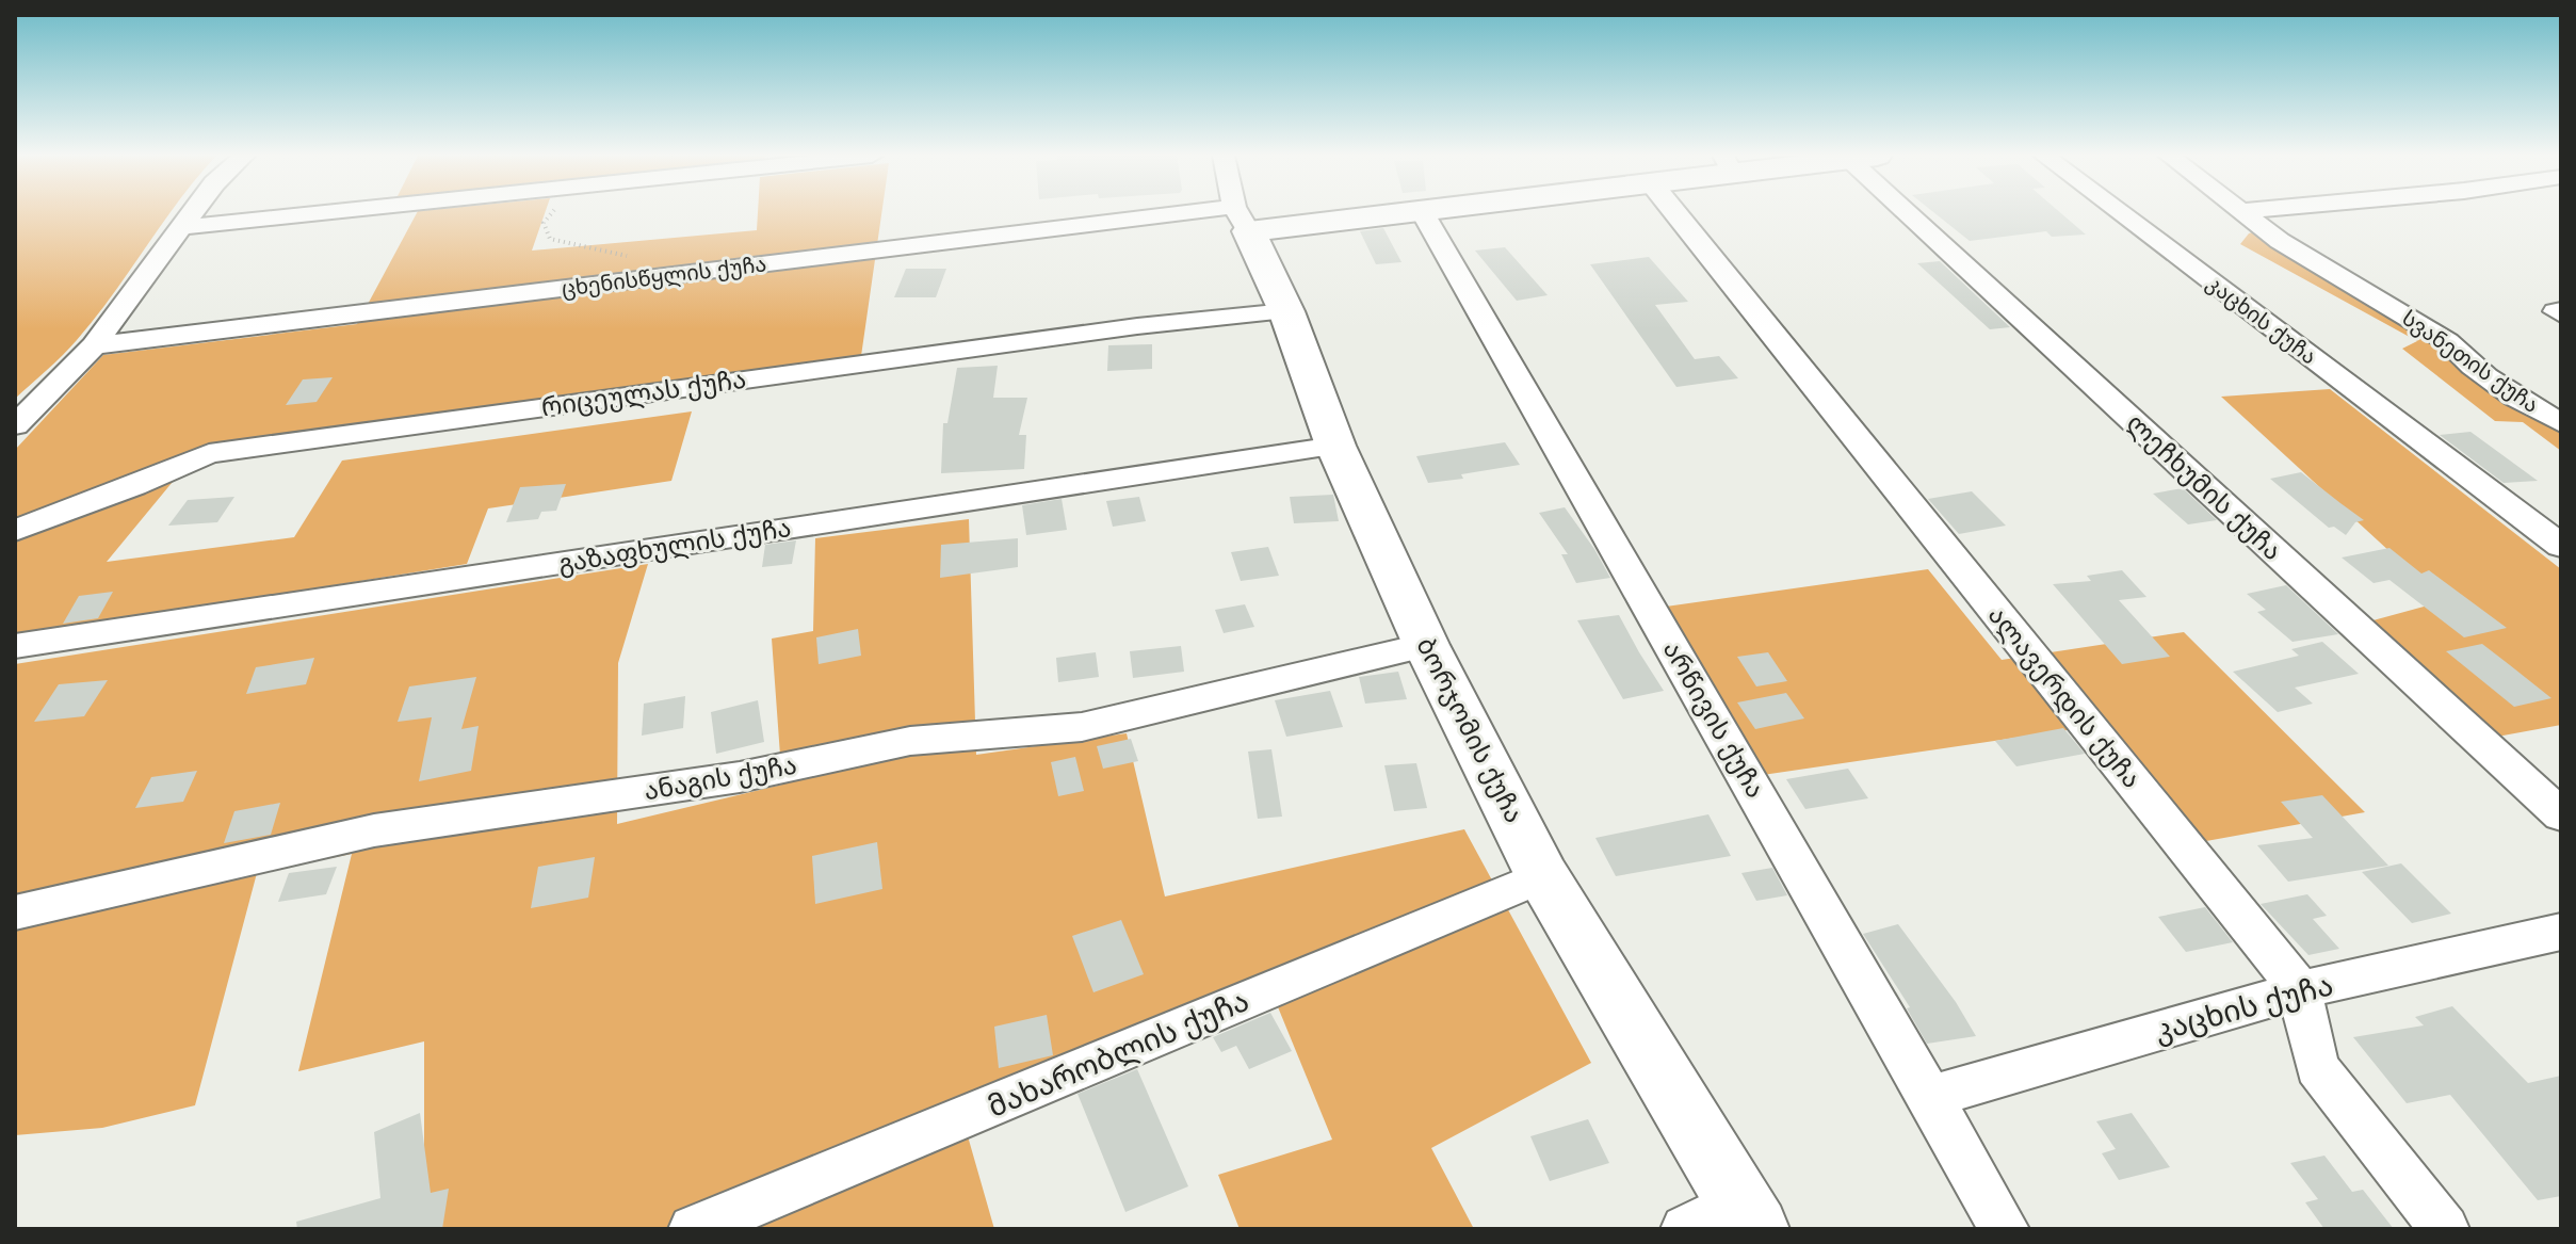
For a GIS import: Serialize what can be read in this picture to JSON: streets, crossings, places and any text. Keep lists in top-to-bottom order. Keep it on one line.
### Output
{"streets":{"street":["ცხენისწყლის ქუჩა","კაცხის ქუჩა","სვანეთის ქუჩა","რიცეულას ქუჩა","ლეჩხუმის ქუჩა","გაზაფხულის ქუჩა","ალავერდის ქუჩა","არწივის ქუჩა","ბორჯომის ქუჩა","ანაგის ქუჩა","მახარობლის ქუჩა"]},"crossings":[["ცხენისწყლის ქუჩა","ბორჯომის ქუჩა"],["კაცხის ქუჩა","ალავერდის ქუჩა"],["კაცხის ქუჩა","არწივის ქუჩა"],["რიცეულას ქუჩა","ბორჯომის ქუჩა"],["გაზაფხულის ქუჩა","ბორჯომის ქუჩა"],["ბორჯომის ქუჩა","ანაგის ქუჩა"],["ბორჯომის ქუჩა","მახარობლის ქუჩა"]]}
